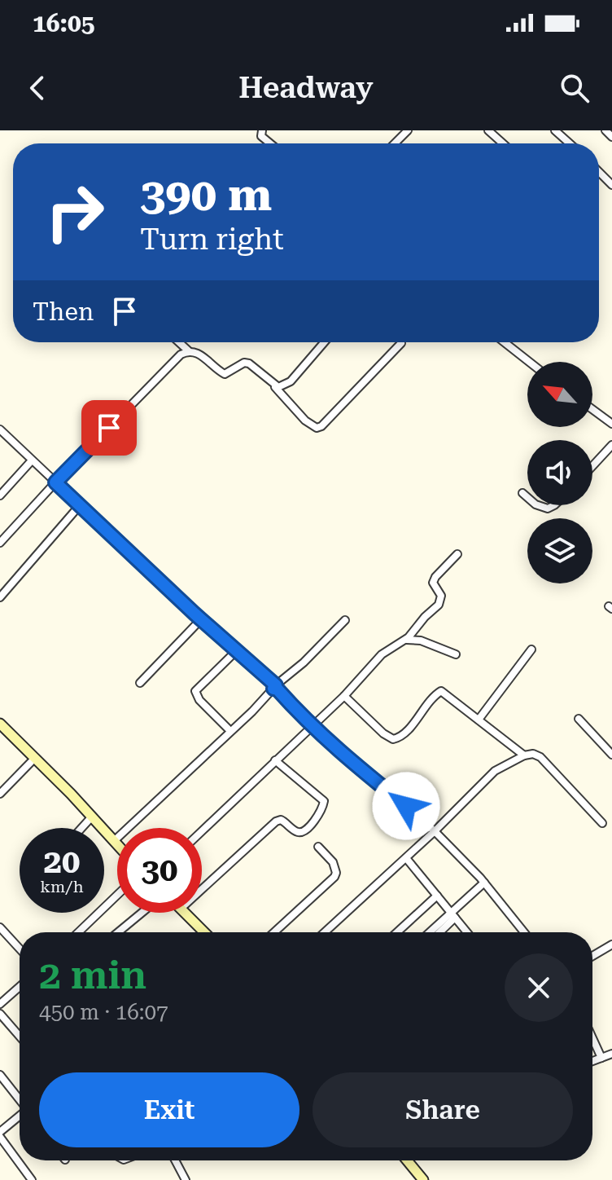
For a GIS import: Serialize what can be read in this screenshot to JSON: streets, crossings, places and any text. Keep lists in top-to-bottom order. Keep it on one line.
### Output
{"north":"top left","page":{"status":"16:05","header":"Headway","turn":["390 m","Turn right"],"then":"Then","speed":"20 km/h","limit":"30","heading":["2 min","450 m · 16:07"],"buttons":["Exit","Share"]}}
